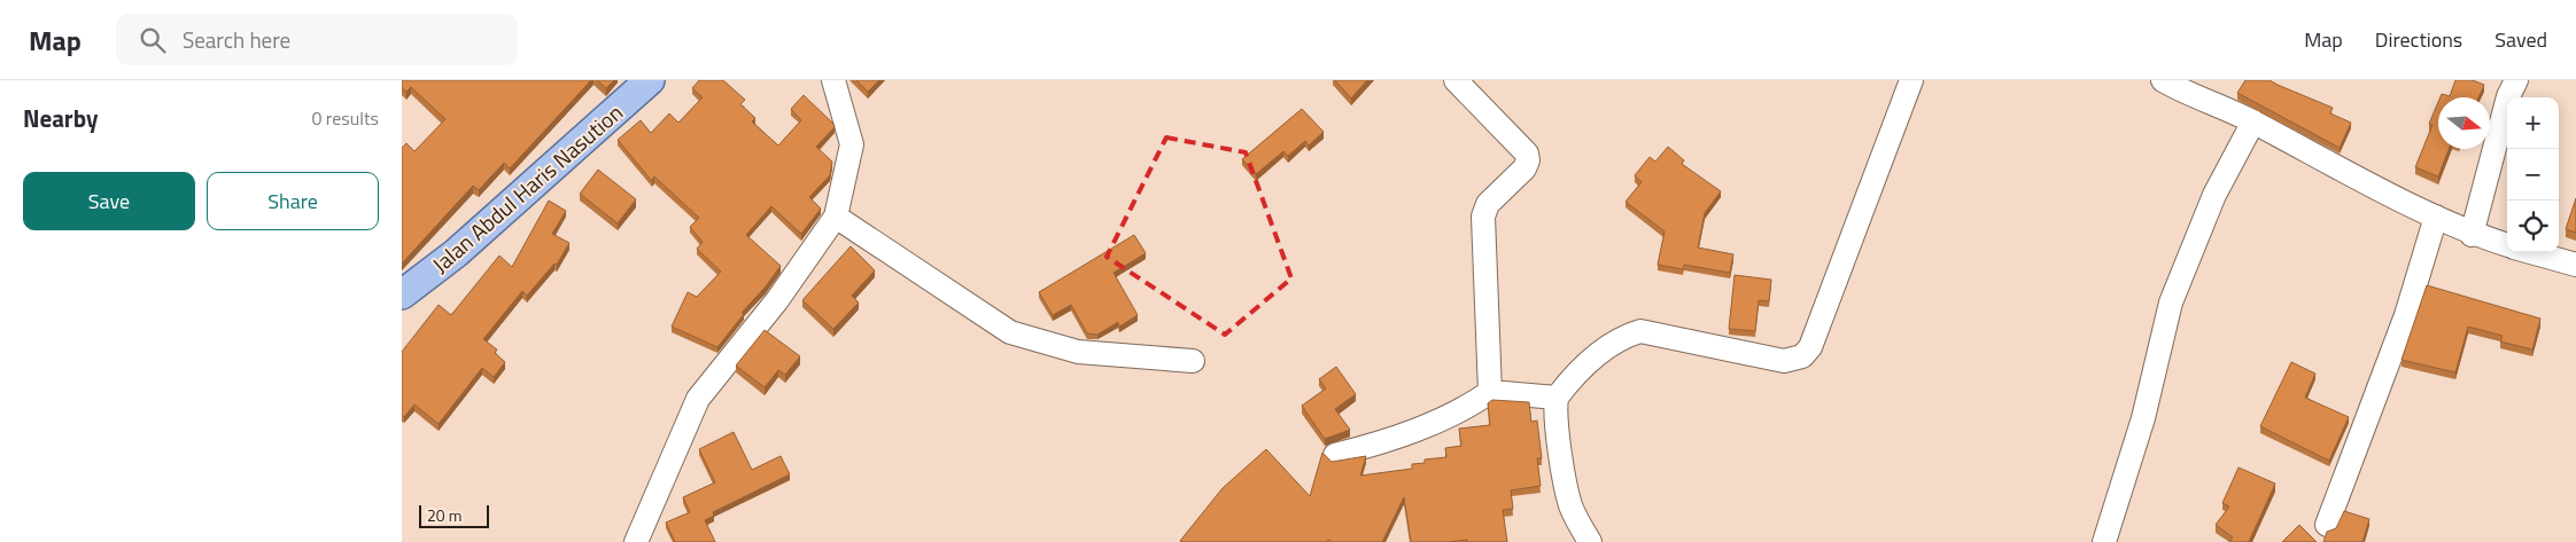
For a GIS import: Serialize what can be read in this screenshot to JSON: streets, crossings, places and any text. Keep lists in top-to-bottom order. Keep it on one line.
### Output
{"streets":{"main road":["Jalan Abdul Haris Nasution"]},"scale_bar":"20 m","north":"right","page":{"header":"Map","search":"Search here","nav":["Map","Directions","Saved"],"heading":["Nearby","0 results"],"map_buttons":["+","−"],"buttons":["Save","Share"],"scale":"20 m"}}
